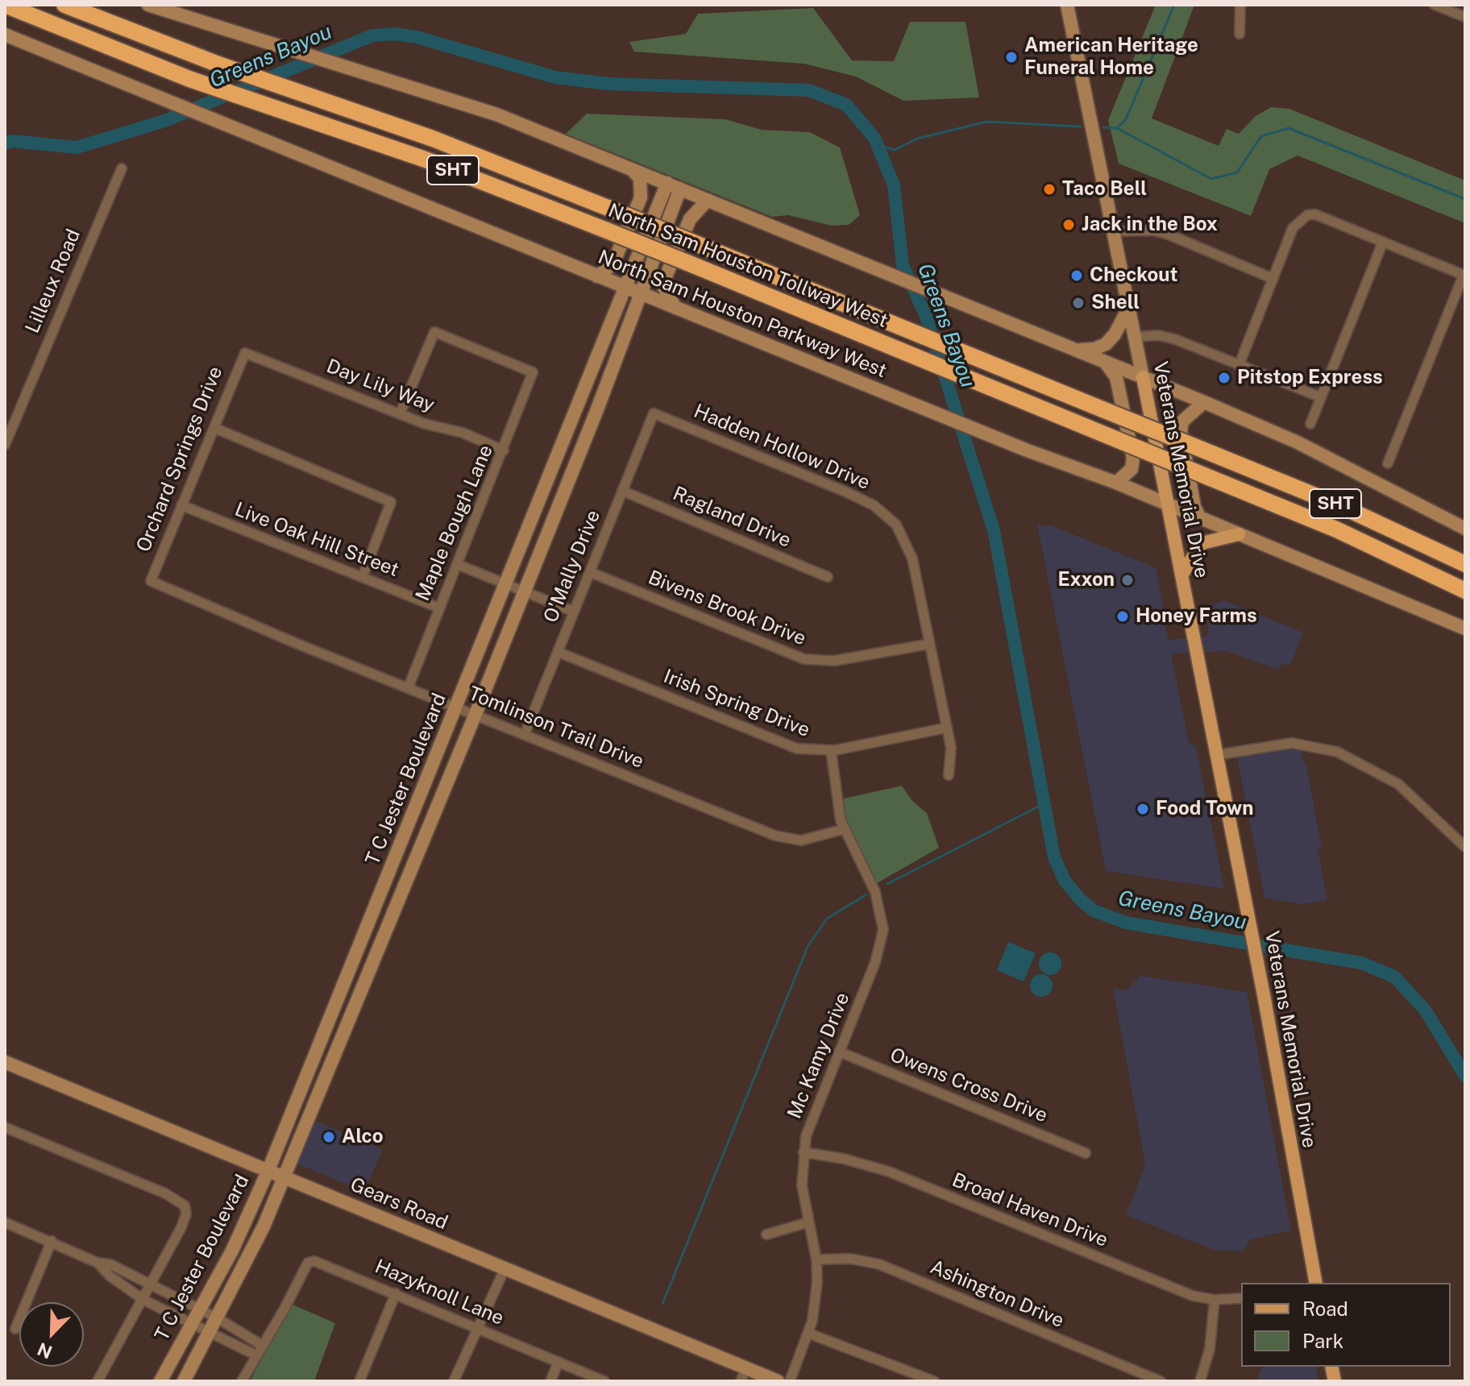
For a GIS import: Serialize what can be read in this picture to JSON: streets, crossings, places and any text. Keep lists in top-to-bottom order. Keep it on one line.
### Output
{"streets":{"highway":["SHT","North Sam Houston Tollway West"],"main road":["North Sam Houston Parkway West","Veterans Memorial Drive","T C Jester Boulevard","Gears Road"],"street":["Lilleux Road","Day Lily Way","Hadden Hollow Drive","Orchard Springs Drive","Ragland Drive","Maple Bough Lane","Live Oak Hill Street","O'Mally Drive","Bivens Brook Drive","Irish Spring Drive","Tomlinson Trail Drive","Mc Kamy Drive","Owens Cross Drive","Broad Haven Drive","Hazyknoll Lane","Ashington Drive"]},"crossings":[["North Sam Houston Parkway West","Veterans Memorial Drive"],["North Sam Houston Parkway West","T C Jester Boulevard"],["Day Lily Way","Orchard Springs Drive"],["Day Lily Way","Maple Bough Lane"],["Hadden Hollow Drive","O'Mally Drive"],["Hadden Hollow Drive","Bivens Brook Drive"],["Hadden Hollow Drive","Irish Spring Drive"],["Orchard Springs Drive","Live Oak Hill Street"],["Orchard Springs Drive","Tomlinson Trail Drive"],["Ragland Drive","O'Mally Drive"],["Maple Bough Lane","Live Oak Hill Street"],["Maple Bough Lane","Tomlinson Trail Drive"],["O'Mally Drive","Bivens Brook Drive"],["O'Mally Drive","Irish Spring Drive"],["O'Mally Drive","Tomlinson Trail Drive"],["Irish Spring Drive","Mc Kamy Drive"],["Tomlinson Trail Drive","T C Jester Boulevard"],["Tomlinson Trail Drive","Mc Kamy Drive"],["T C Jester Boulevard","Gears Road"],["Mc Kamy Drive","Owens Cross Drive"],["Mc Kamy Drive","Broad Haven Drive"],["Mc Kamy Drive","Ashington Drive"]],"water":["Greens Bayou"],"places":["American Heritage Funeral Home","Taco Bell","Jack in the Box","Checkout","Shell","Pitstop Express","Exxon","Honey Farms","Food Town","Alco"],"legend":["Road","Park"],"north":"bottom left"}
